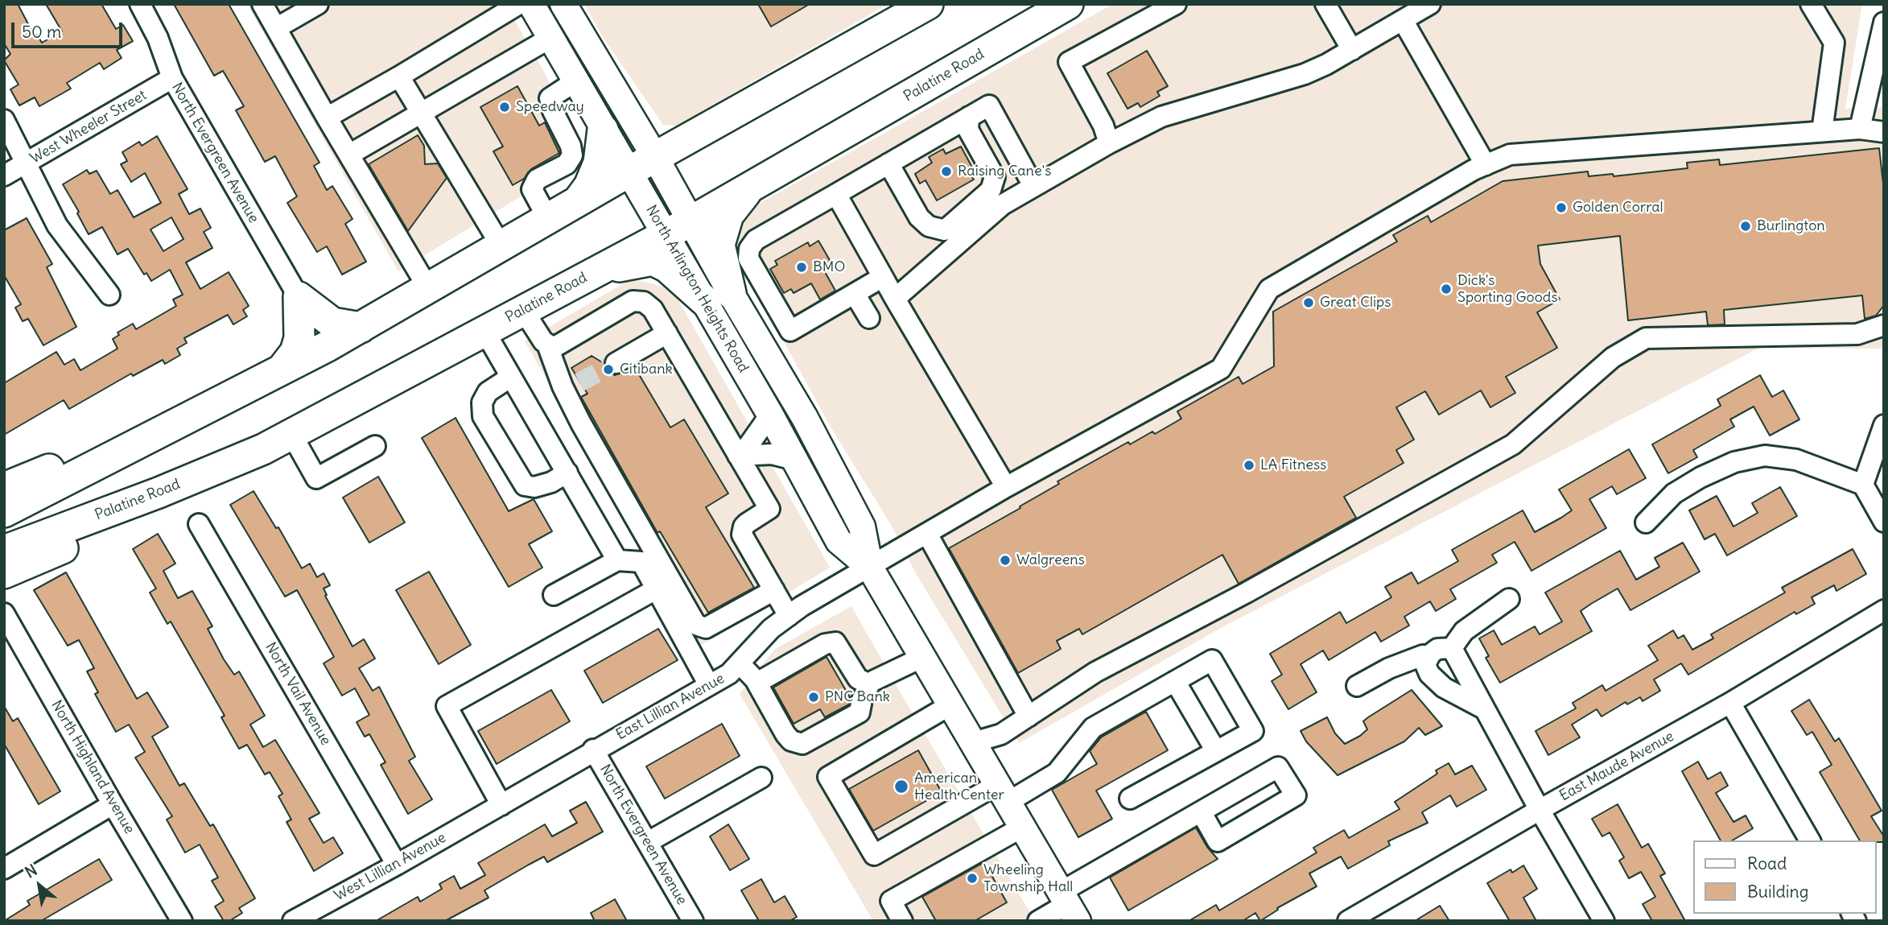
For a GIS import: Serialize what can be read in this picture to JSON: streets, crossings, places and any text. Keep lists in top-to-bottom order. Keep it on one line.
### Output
{"streets":{"highway":["Palatine Road"],"main road":["North Arlington Heights Road"],"street":["West Wheeler Street","North Evergreen Avenue","North Vail Avenue","East Lillian Avenue","East Maude Avenue","North Highland Avenue","West Lillian Avenue"]},"crossings":[["Palatine Road","North Arlington Heights Road"],["West Wheeler Street","North Evergreen Avenue"],["North Evergreen Avenue","East Lillian Avenue"],["North Arlington Heights Road","East Lillian Avenue"],["North Vail Avenue","West Lillian Avenue"],["East Lillian Avenue","West Lillian Avenue"]],"places":["Speedway","Raising Cane's","Golden Corral","Burlington","BMO","Dick's Sporting Goods","Great Clips","Citibank","LA Fitness","Walgreens","PNC Bank","American Health Center","Wheeling Township Hall"],"legend":["Road","Building"],"scale_bar":"50 m","north":"top left"}
